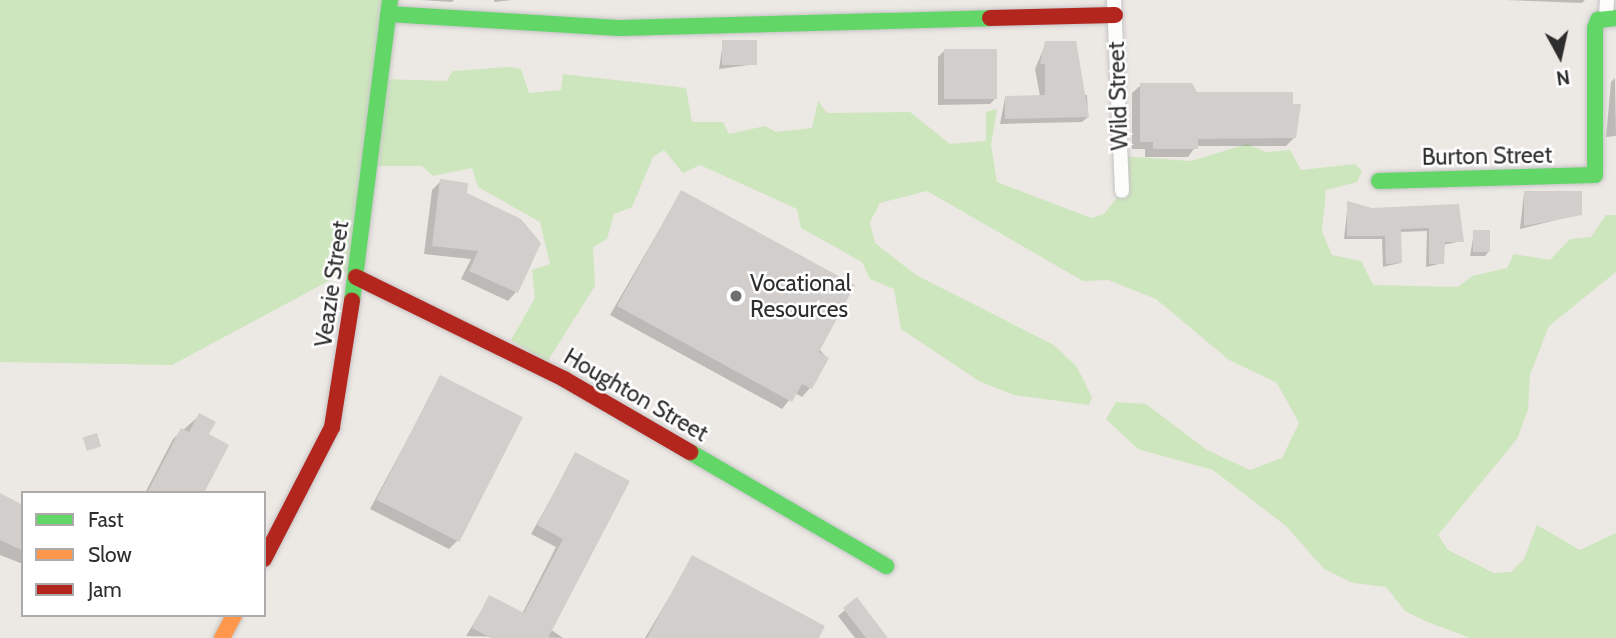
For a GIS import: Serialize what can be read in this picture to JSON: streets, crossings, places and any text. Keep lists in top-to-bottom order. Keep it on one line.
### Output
{"streets":{"street":["Wild Street","Burton Street","Veazie Street","Houghton Street"]},"crossings":[["Veazie Street","Houghton Street"]],"places":["Vocational Resources"],"legend":["Fast","Slow","Jam"],"north":"bottom"}
